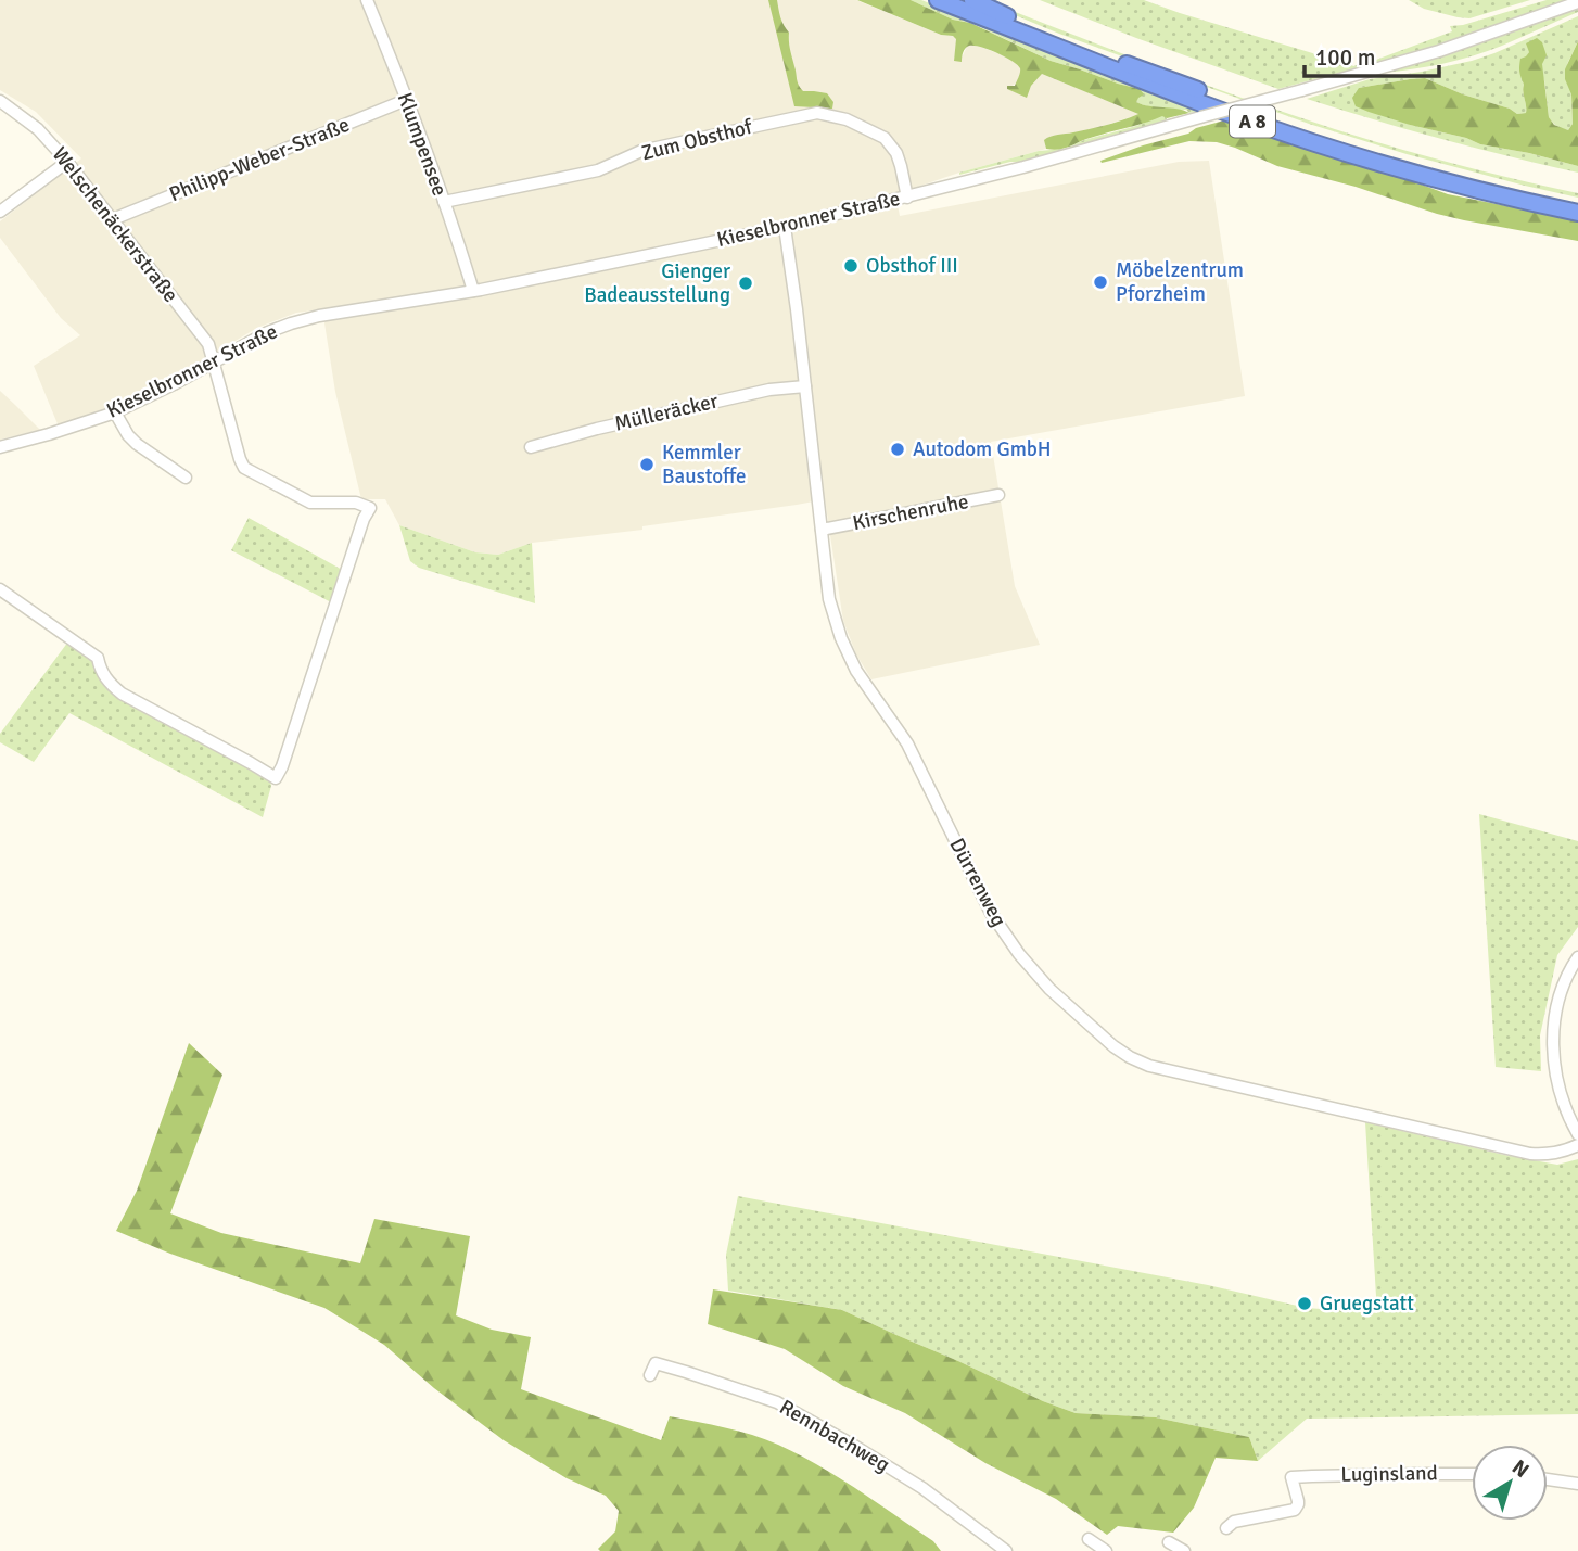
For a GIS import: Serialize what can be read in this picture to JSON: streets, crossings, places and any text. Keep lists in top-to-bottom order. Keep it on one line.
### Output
{"streets":{"highway":["A 8"],"street":["Zum Obsthof","Klumpensee","Philipp-Weber-Straße","Kieselbronner Straße","Welschenäckerstraße","Mülleräcker","Kirschenruhe","Dürrenweg","Rennbachweg","Luginsland"]},"crossings":[["Zum Obsthof","Klumpensee"],["Zum Obsthof","Kieselbronner Straße"],["Klumpensee","Philipp-Weber-Straße"],["Klumpensee","Kieselbronner Straße"],["Philipp-Weber-Straße","Welschenäckerstraße"],["Kieselbronner Straße","Welschenäckerstraße"],["Kieselbronner Straße","Dürrenweg"],["Mülleräcker","Dürrenweg"],["Kirschenruhe","Dürrenweg"]],"places":["Obsthof III","Möbelzentrum Pforzheim","Gienger Badeausstellung","Autodom GmbH","Kemmler Baustoffe","Gruegstatt"],"scale_bar":"100 m","north":"top right"}
